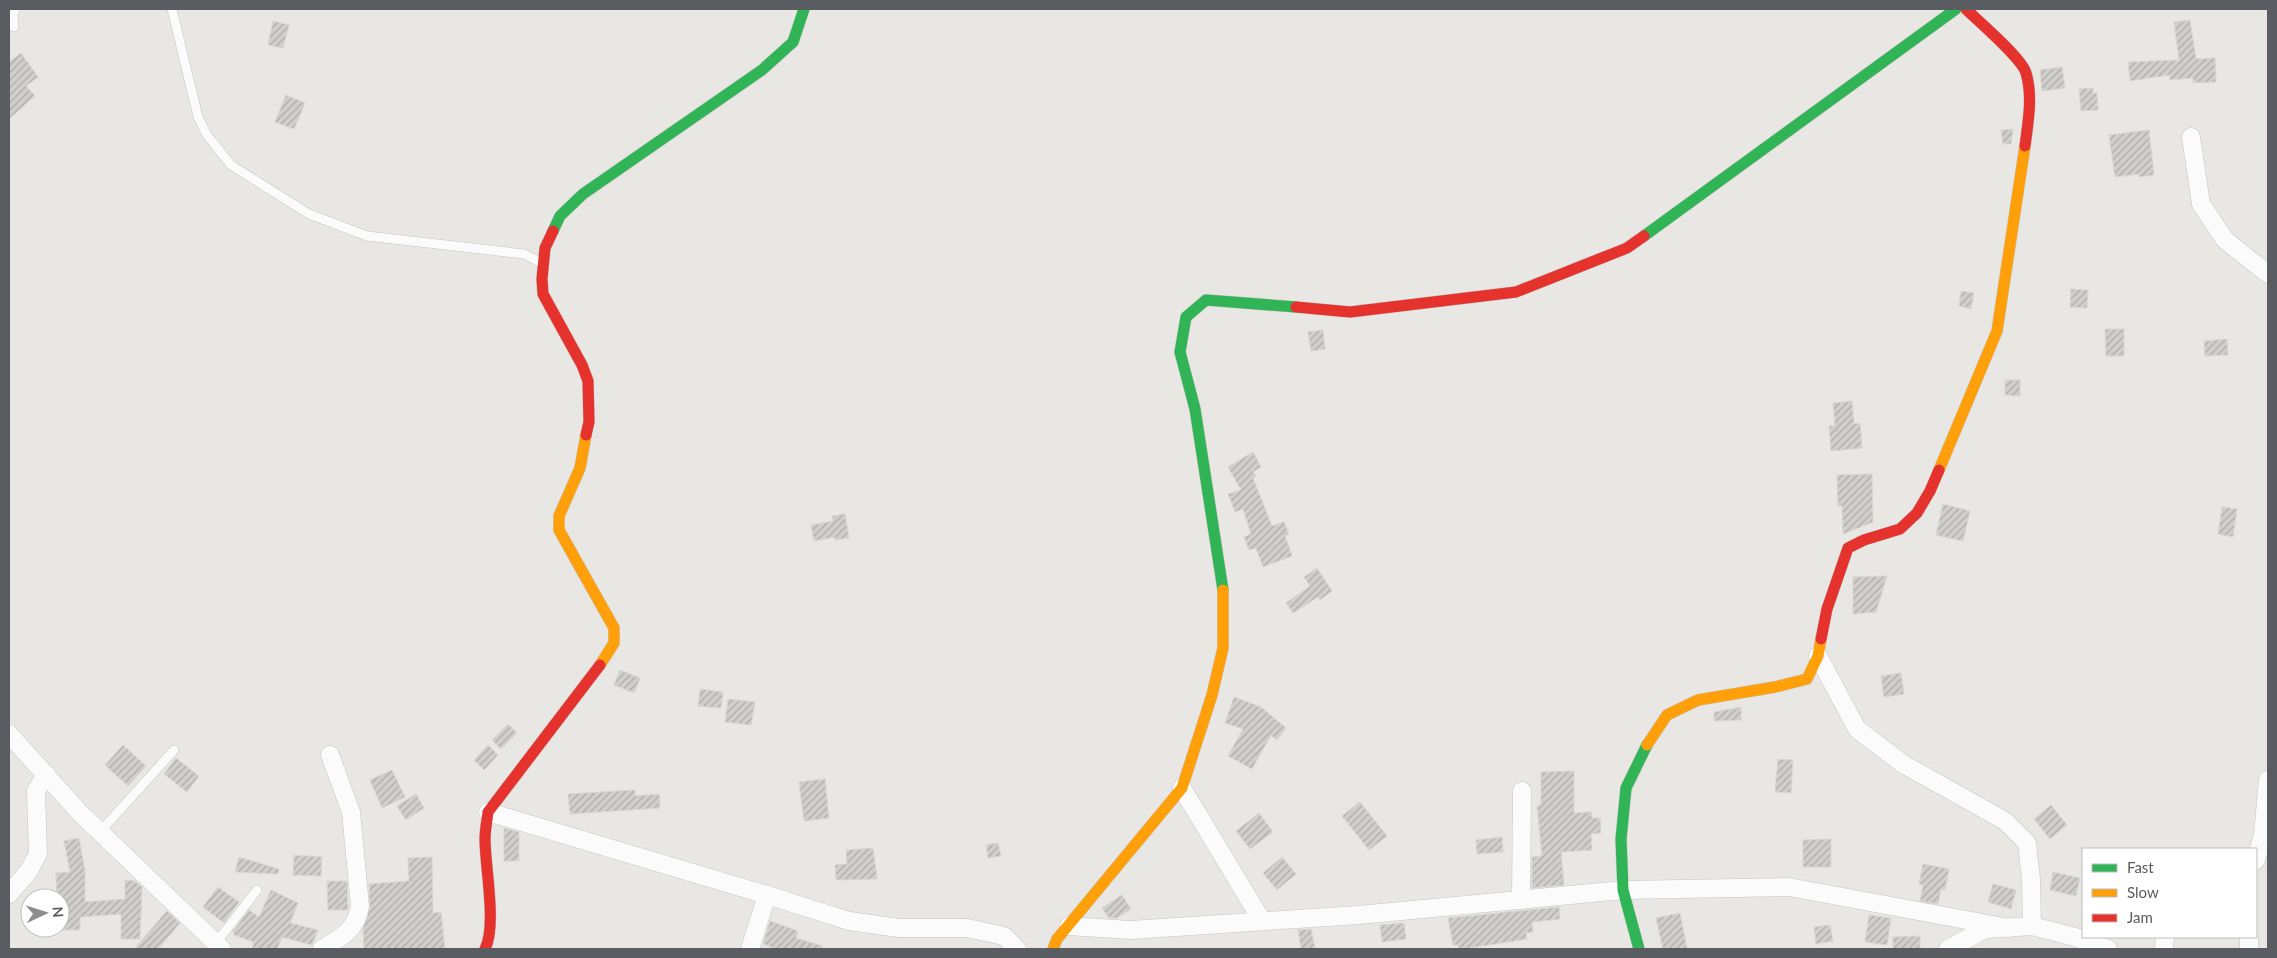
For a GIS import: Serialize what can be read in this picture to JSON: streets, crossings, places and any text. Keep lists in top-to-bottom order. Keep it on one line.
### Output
{"legend":["Fast","Slow","Jam"],"north":"right"}
